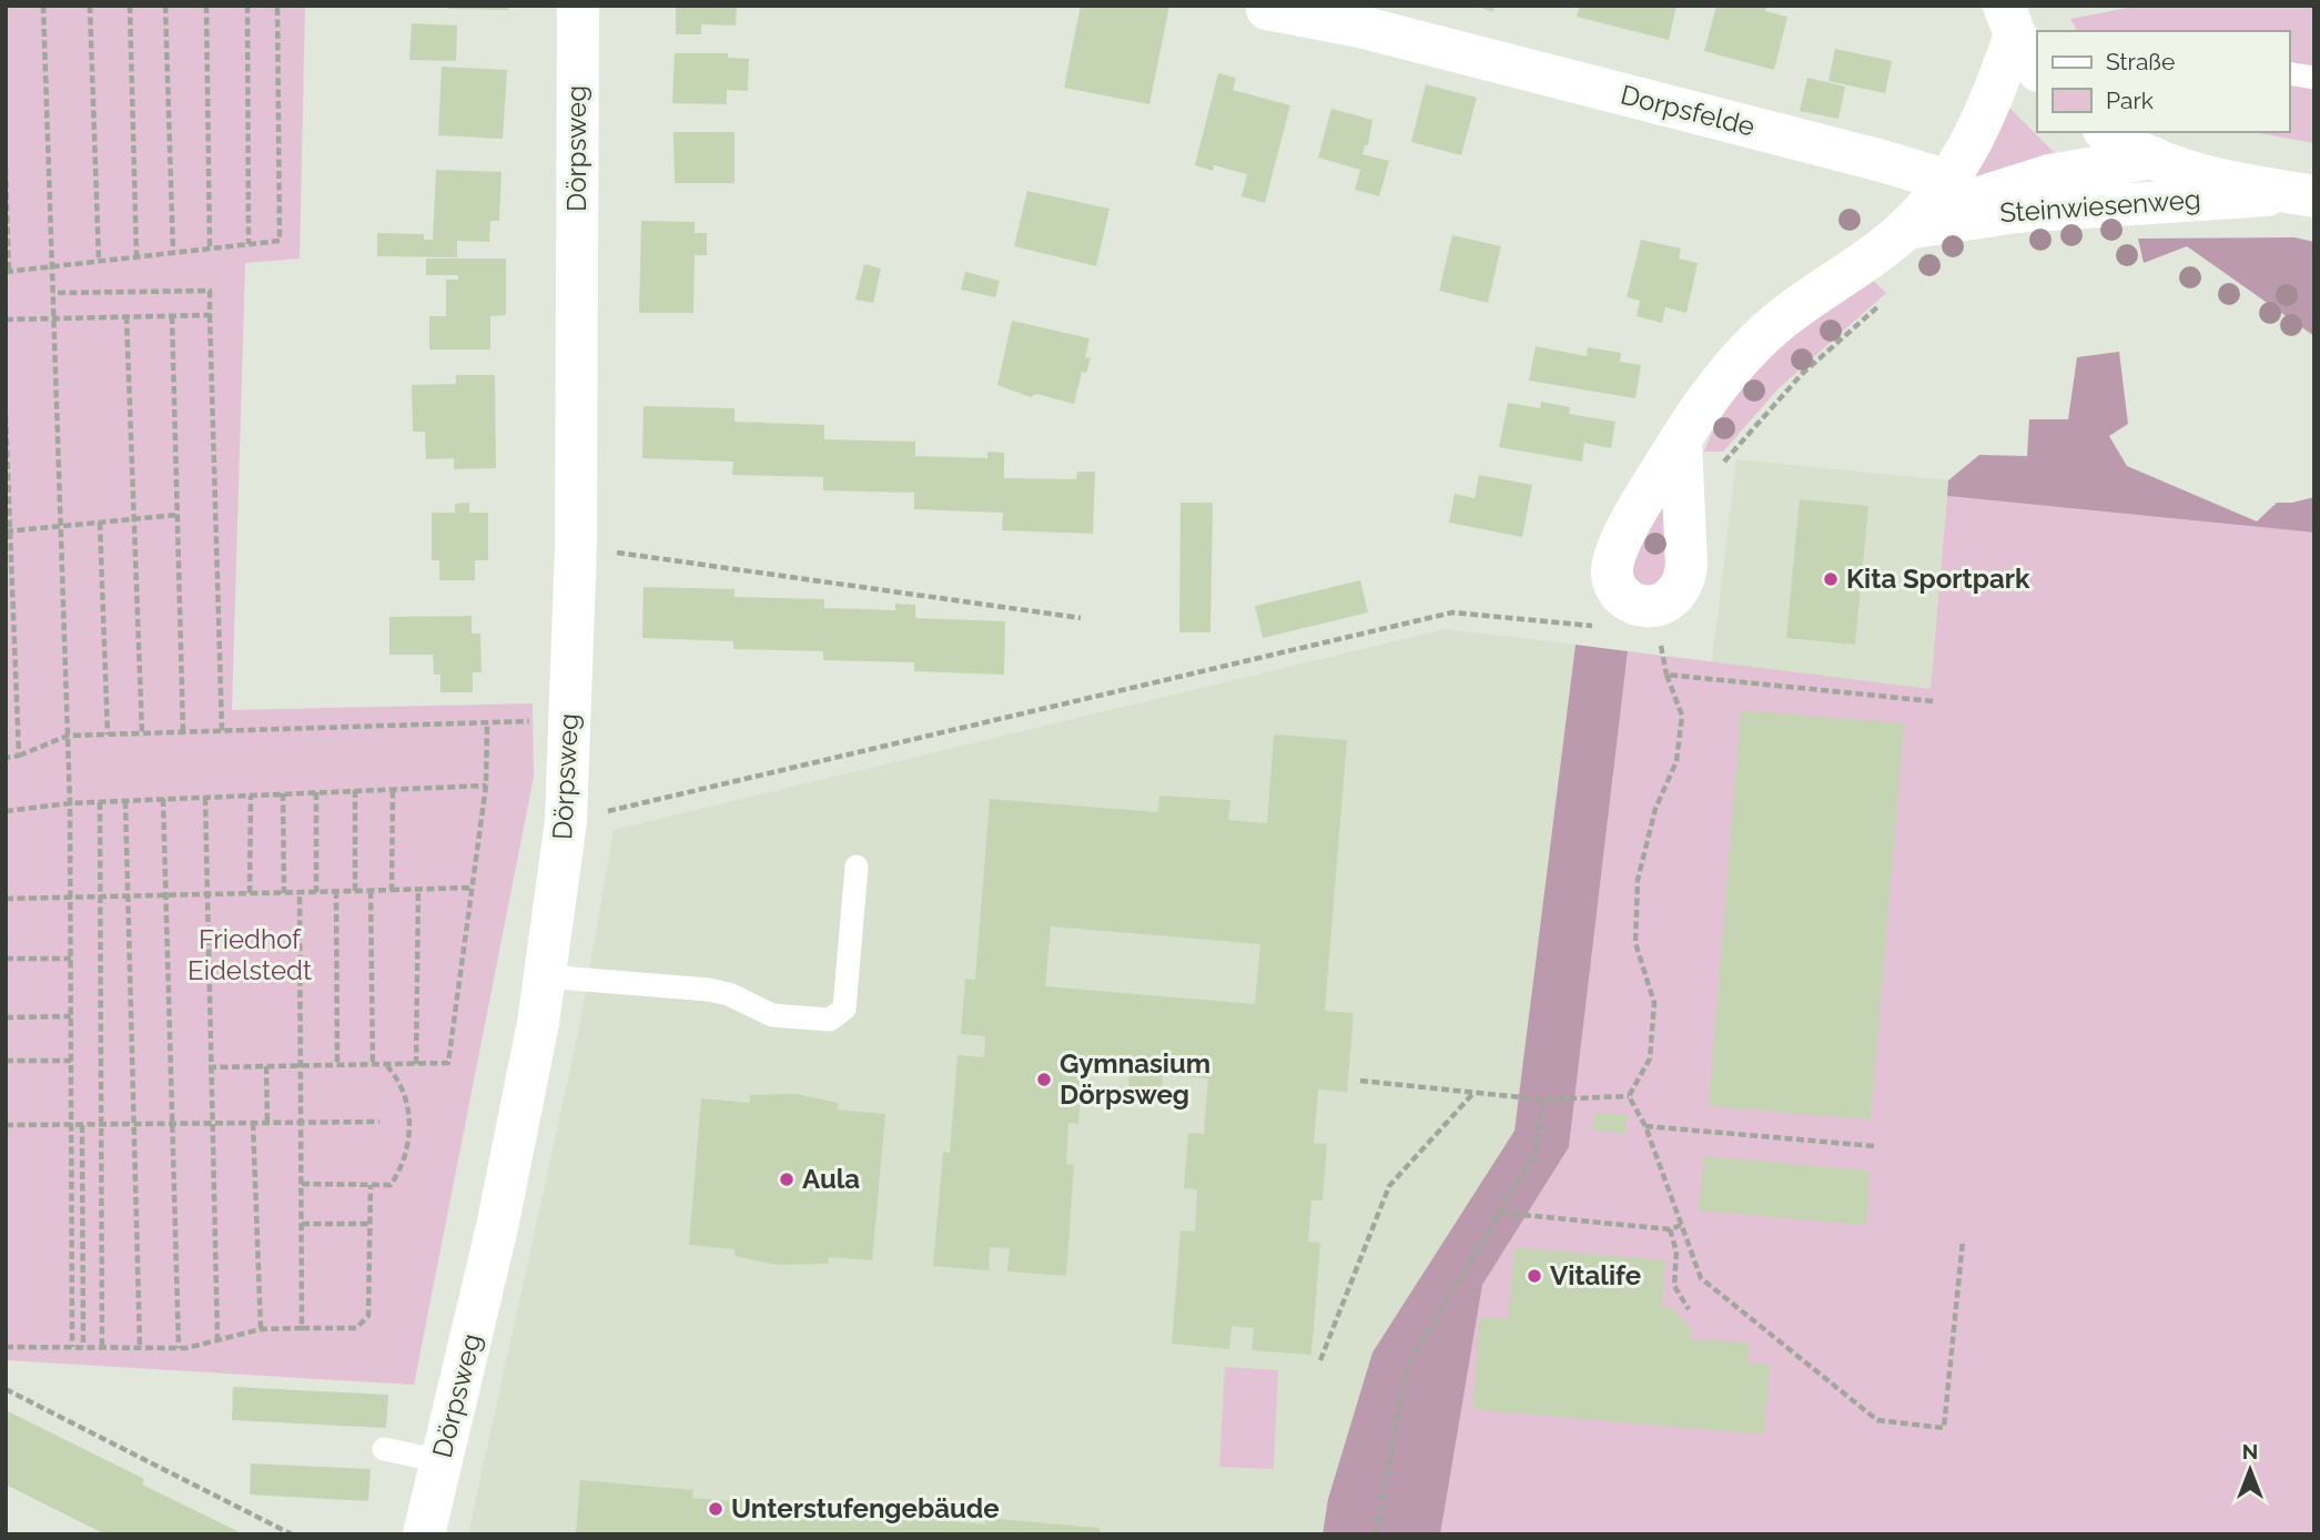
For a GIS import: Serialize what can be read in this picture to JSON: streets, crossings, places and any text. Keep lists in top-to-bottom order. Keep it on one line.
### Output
{"streets":{"street":["Dorpsfelde","Dörpsweg","Steinwiesenweg"]},"crossings":[["Dorpsfelde","Steinwiesenweg"]],"parks":["Friedhof Eidelstedt"],"places":["Kita Sportpark","Gymnasium Dörpsweg","Aula","Vitalife","Unterstufengebäude"],"legend":["Straße","Park"],"north":"top"}
